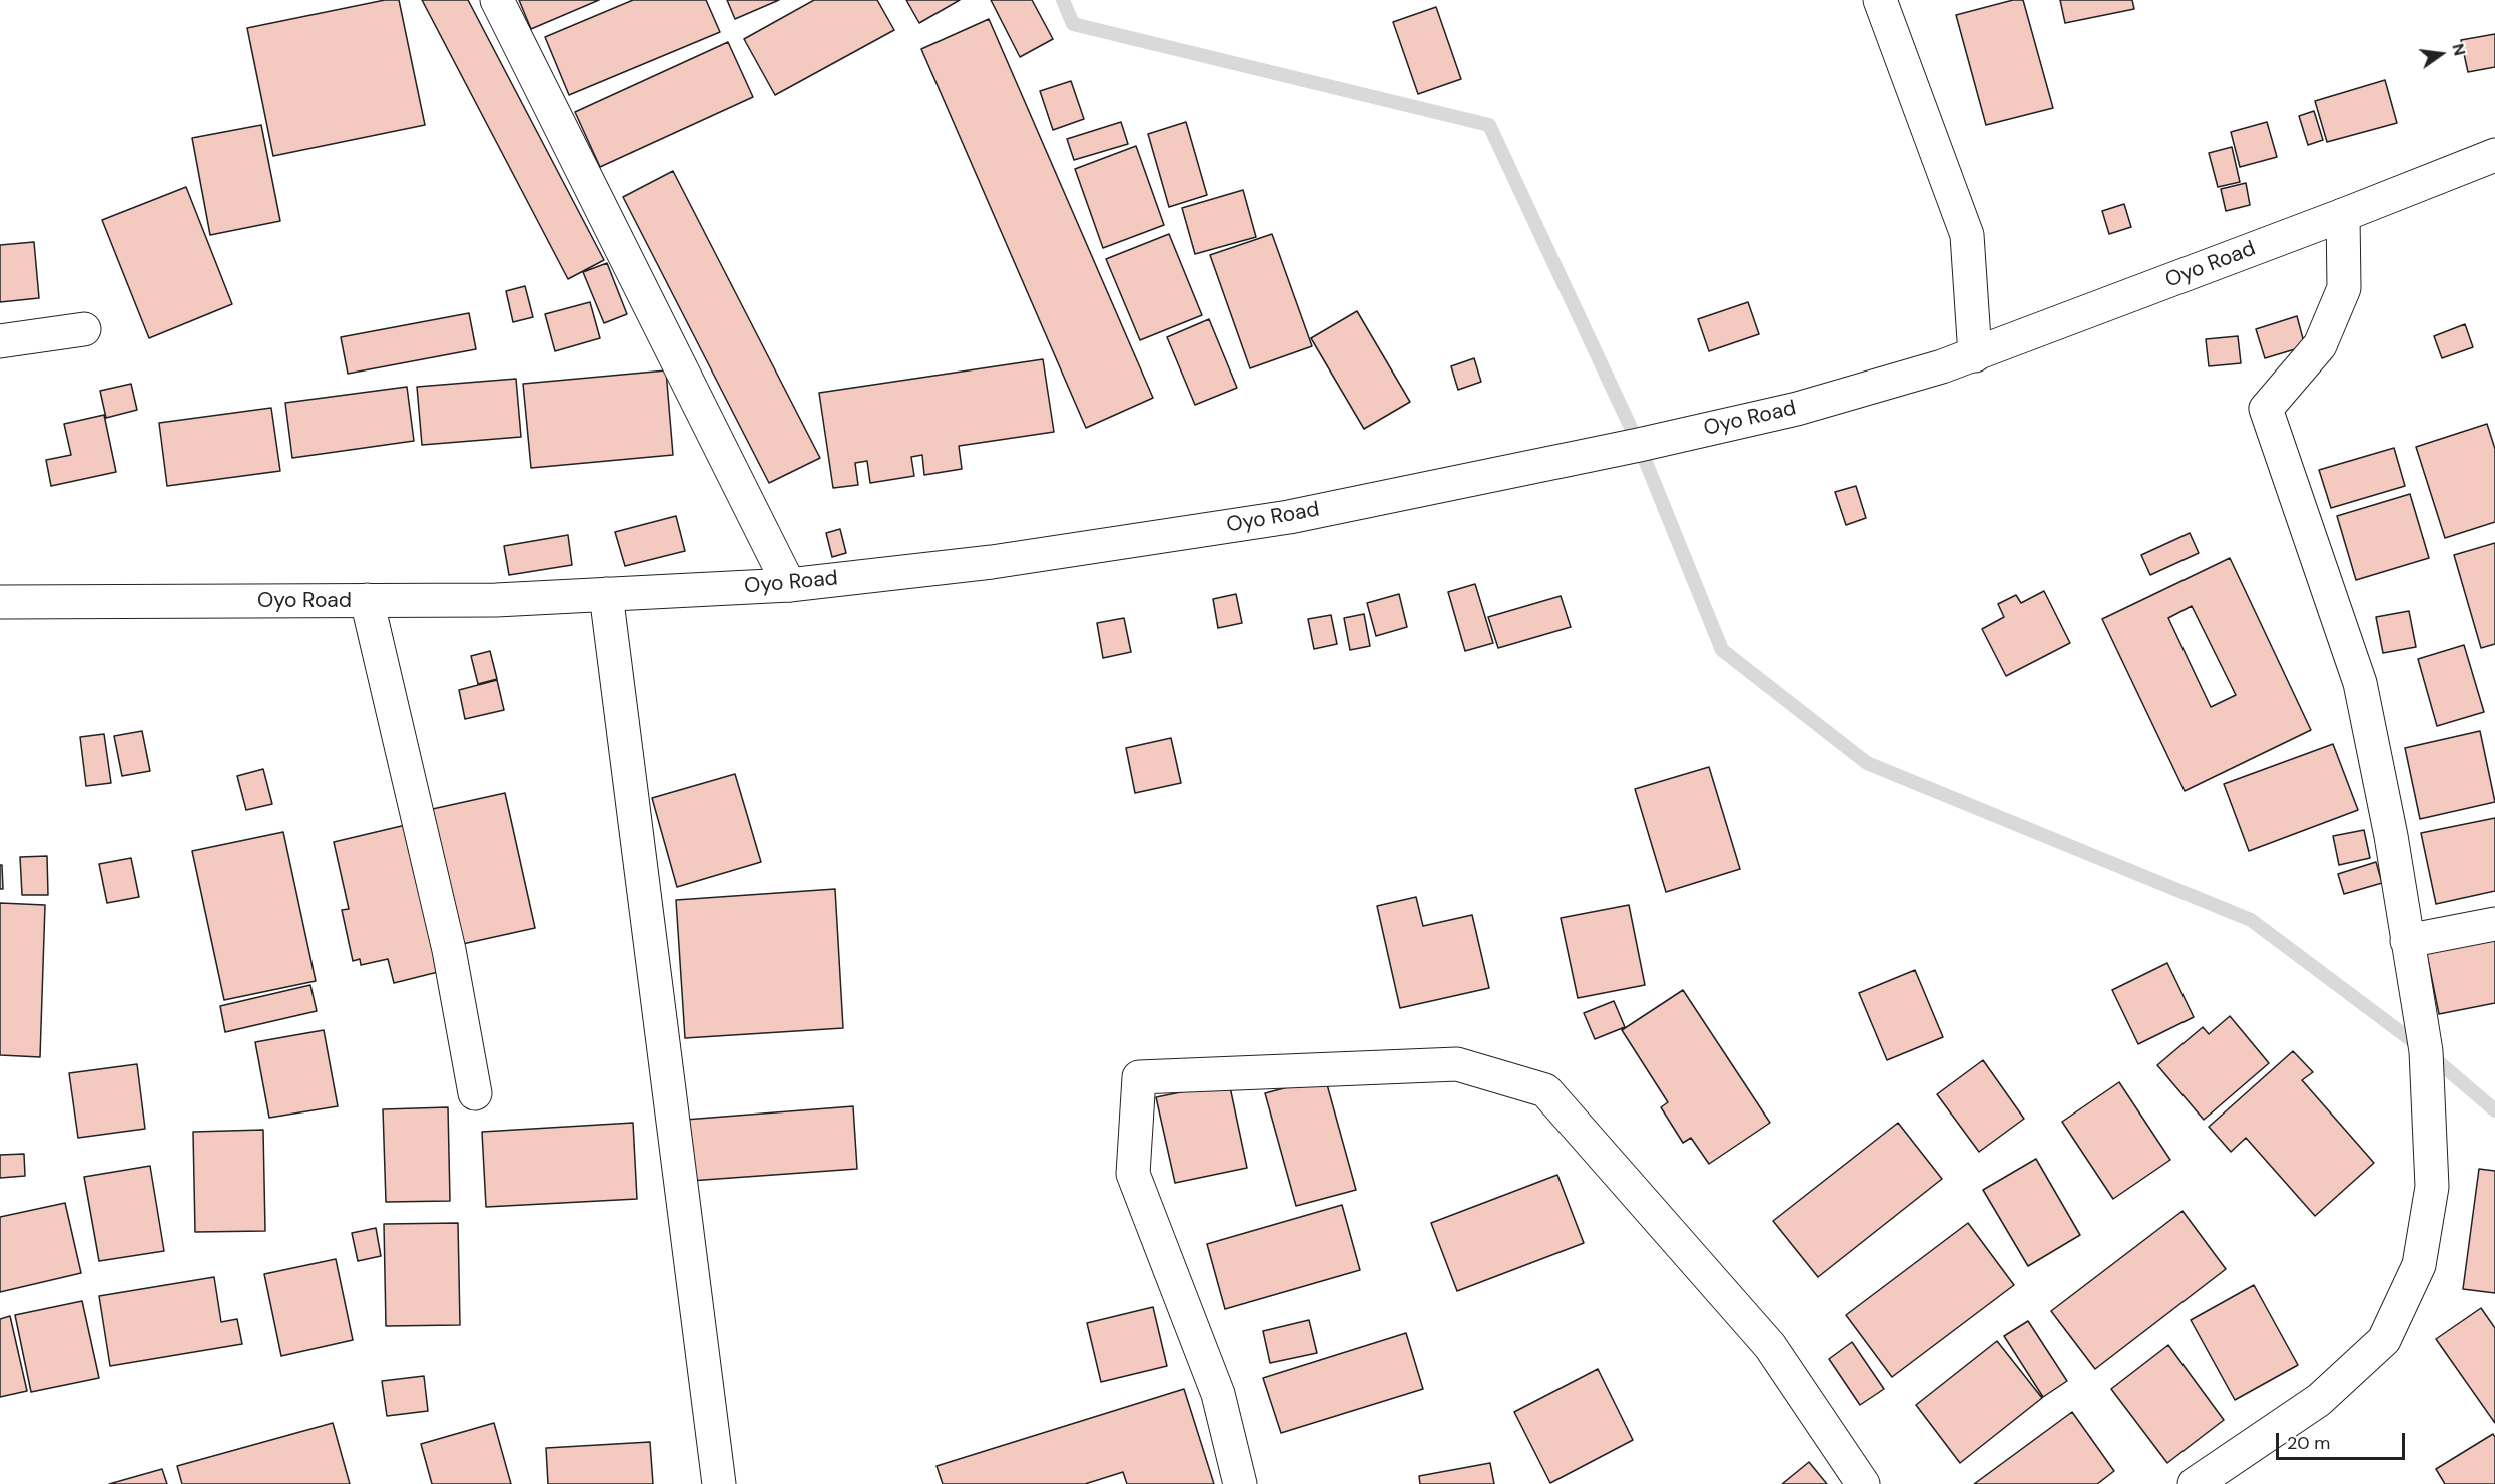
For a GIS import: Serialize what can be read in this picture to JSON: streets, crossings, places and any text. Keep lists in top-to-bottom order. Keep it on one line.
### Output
{"streets":{"main road":["Oyo Road"]},"scale_bar":"20 m","north":"right"}
